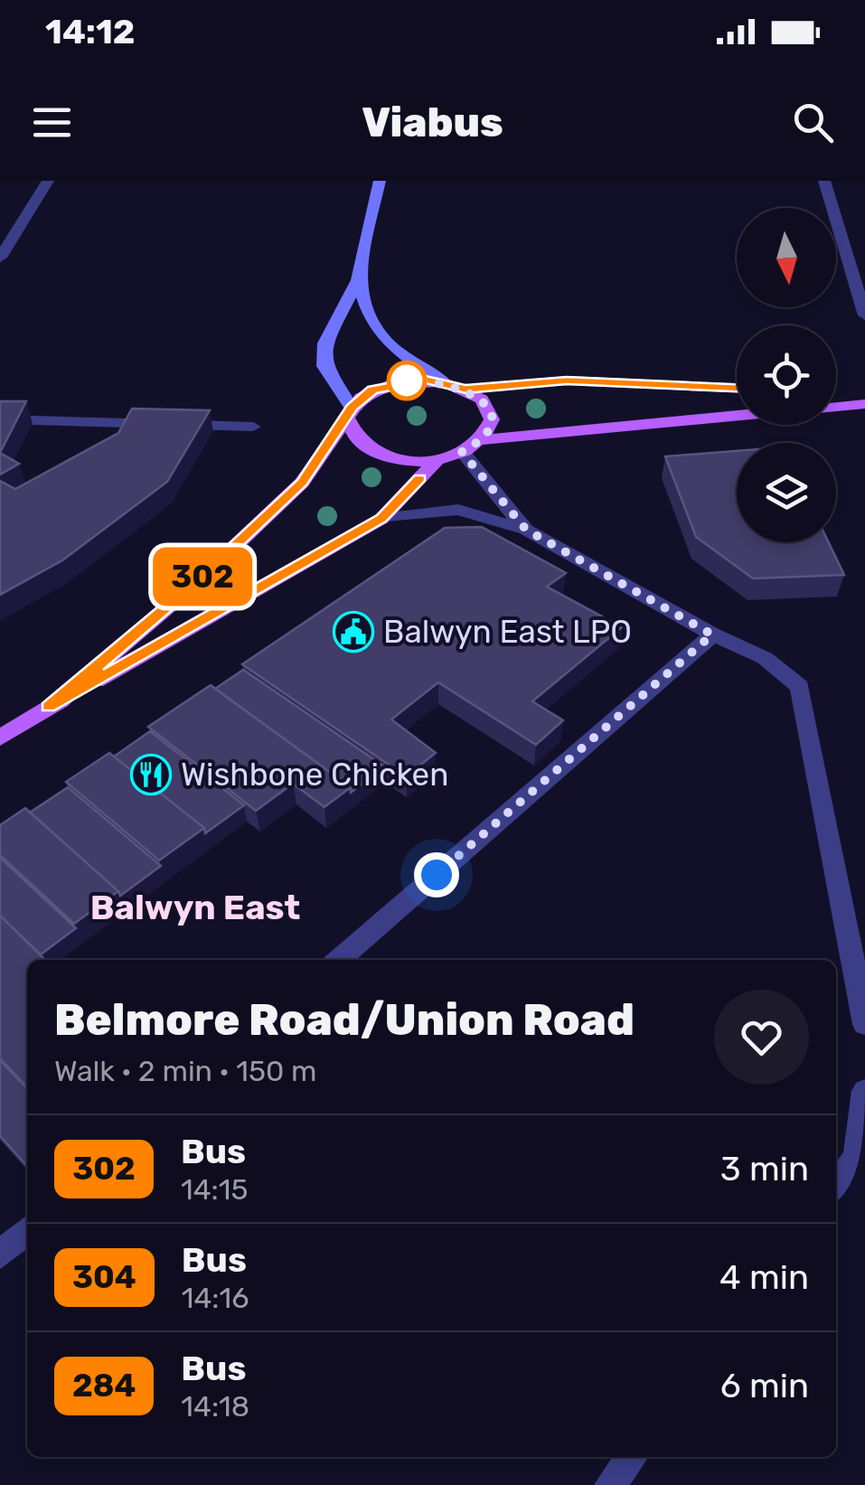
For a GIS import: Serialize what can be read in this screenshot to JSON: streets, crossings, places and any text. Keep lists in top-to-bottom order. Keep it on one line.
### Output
{"districts":["Balwyn East"],"places":{"public building":["Balwyn East LPO"],"restaurant":["Wishbone Chicken"]},"lines":["bus line 302"],"north":"bottom","page":{"status":"14:12","header":"Viabus","on_map":"302","heading":["Belmore Road/Union Road","Walk · 2 min · 150 m"],"list":[{"mark":"302","name":"Bus","note":"14:15","value":"3 min"},{"mark":"304","name":"Bus","note":"14:16","value":"4 min"},{"mark":"284","name":"Bus","note":"14:18","value":"6 min"}]}}
